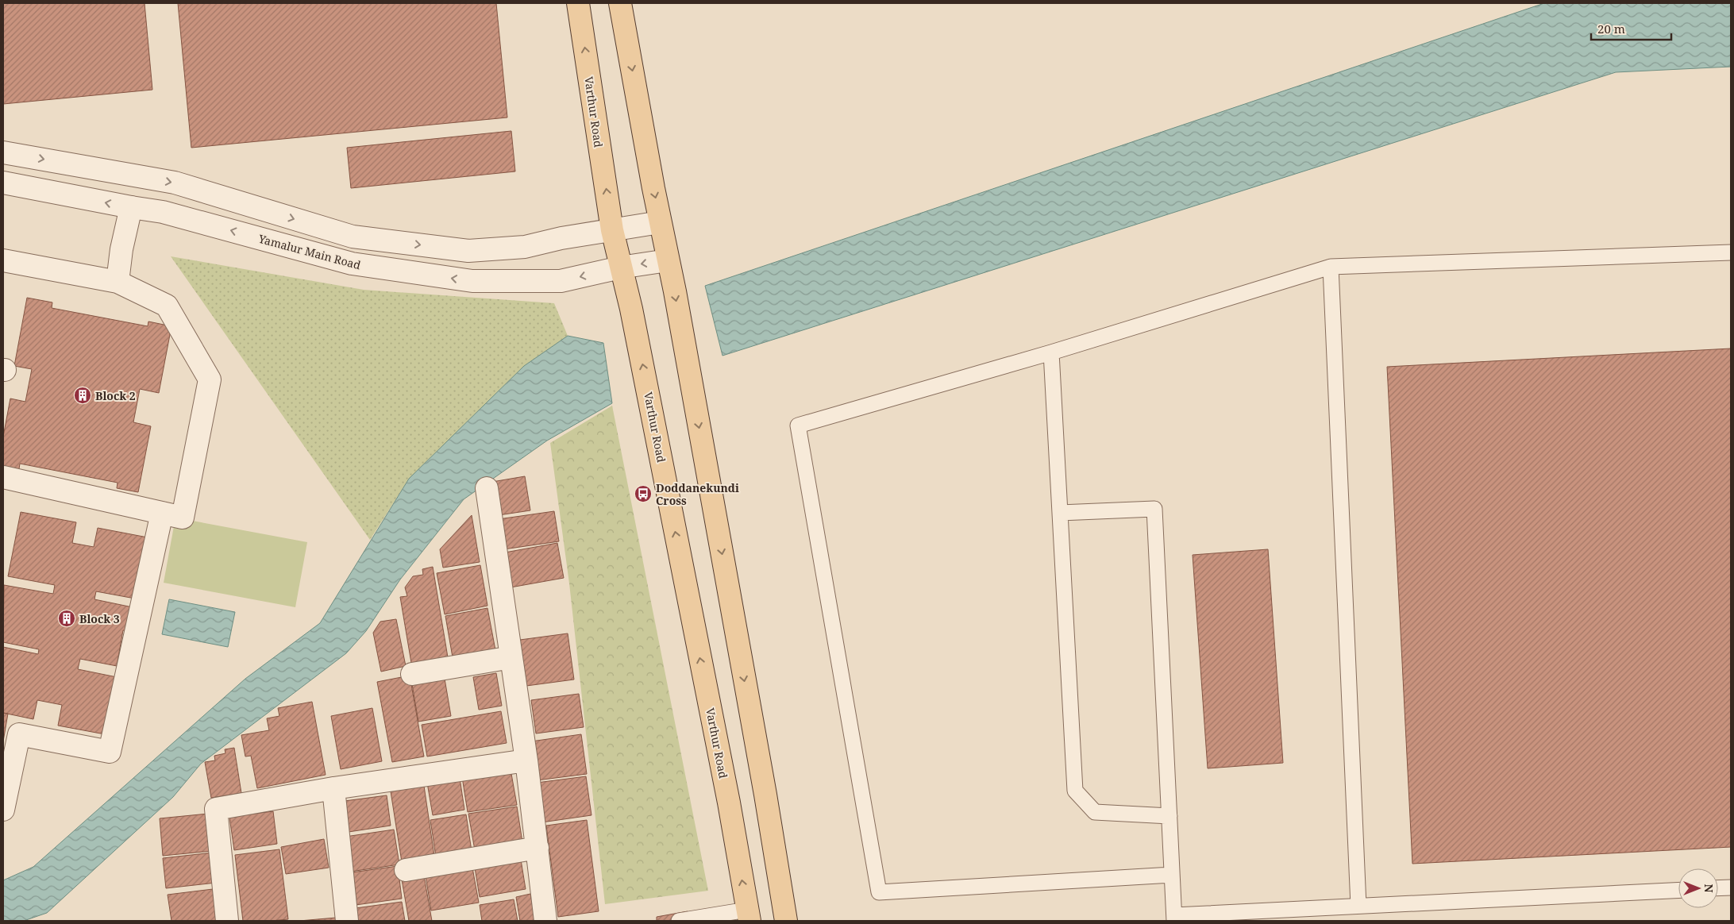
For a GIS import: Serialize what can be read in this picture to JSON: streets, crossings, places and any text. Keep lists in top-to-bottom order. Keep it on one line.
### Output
{"streets":{"main road":["Varthur Road"],"street":["Yamalur Main Road"]},"crossings":[["Varthur Road","Yamalur Main Road"]],"places":{"building":["Block 2","Block 3"],"bus stop":["Doddanekundi Cross"]},"scale_bar":"20 m","north":"right"}
